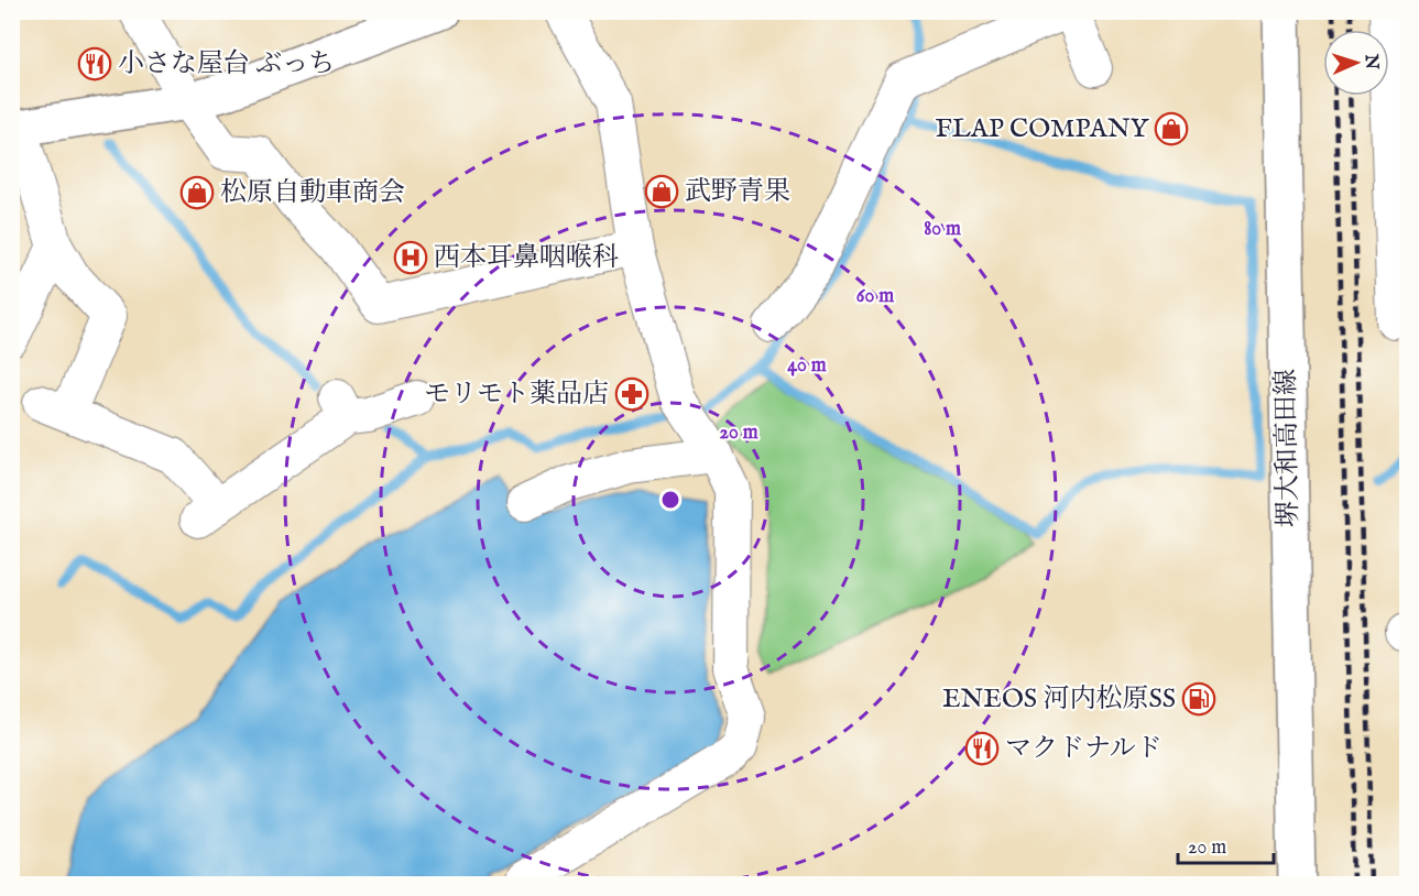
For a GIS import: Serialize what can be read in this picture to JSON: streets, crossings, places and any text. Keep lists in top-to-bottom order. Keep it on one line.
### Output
{"streets":{"main road":["堺大和高田線"]},"places":{"restaurant":["小さな屋台 ぶっち","マクドナルド"],"shop":["FLAP COMPANY","武野青果","松原自動車商会"],"hospital":["西本耳鼻咽喉科"],"pharmacy":["モリモト薬品店"],"fuel station":["ENEOS 河内松原SS"]},"scale_bar":"20 m","north":"right","rings":["80 m","60 m","40 m","20 m"]}
